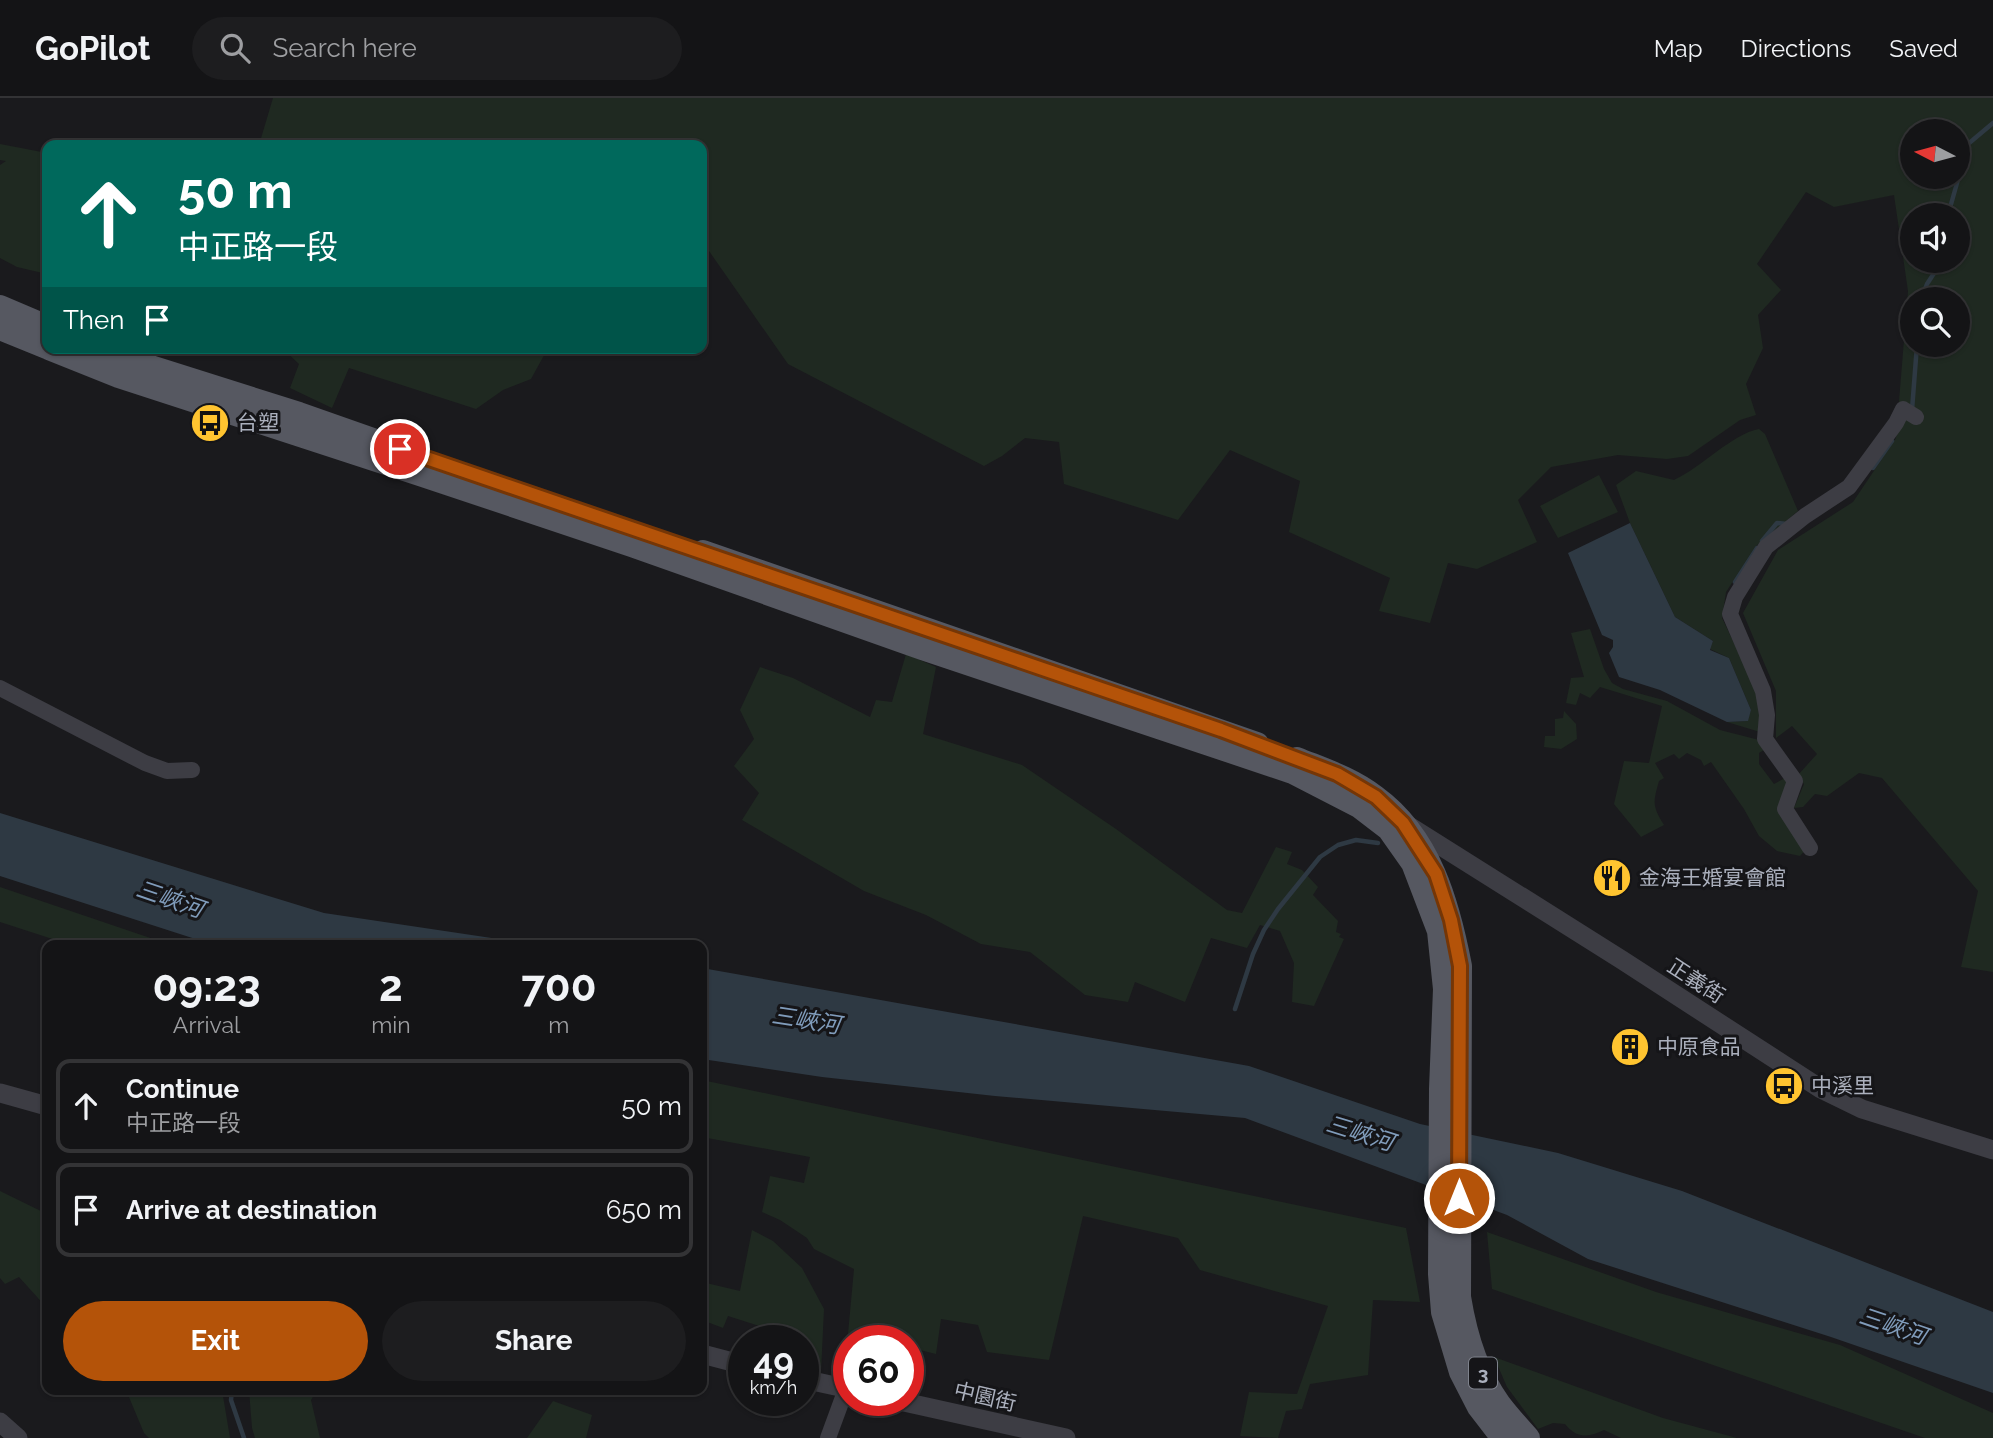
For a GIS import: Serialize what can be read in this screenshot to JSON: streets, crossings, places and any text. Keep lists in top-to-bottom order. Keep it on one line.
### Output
{"streets":{"main road":["3"],"street":["正義街","中園街"]},"crossings":[["正義街","3"]],"water":["三峽河"],"places":{"bus stop":["台塑","中溪里"],"restaurant":["金海王婚宴會館"],"building":["中原食品"]},"north":"left","page":{"header":"GoPilot","search":"Search here","nav":["Map","Directions","Saved"],"turn":["50 m","中正路一段"],"then":"Then","eta":["09:23","Arrival","2","min","700","m"],"list":[{"name":"Continue","note":"中正路一段","value":"50 m"},{"name":"Arrive at destination","value":"650 m"}],"buttons":["Exit","Share"],"speed":"49 km/h","limit":"60"}}
